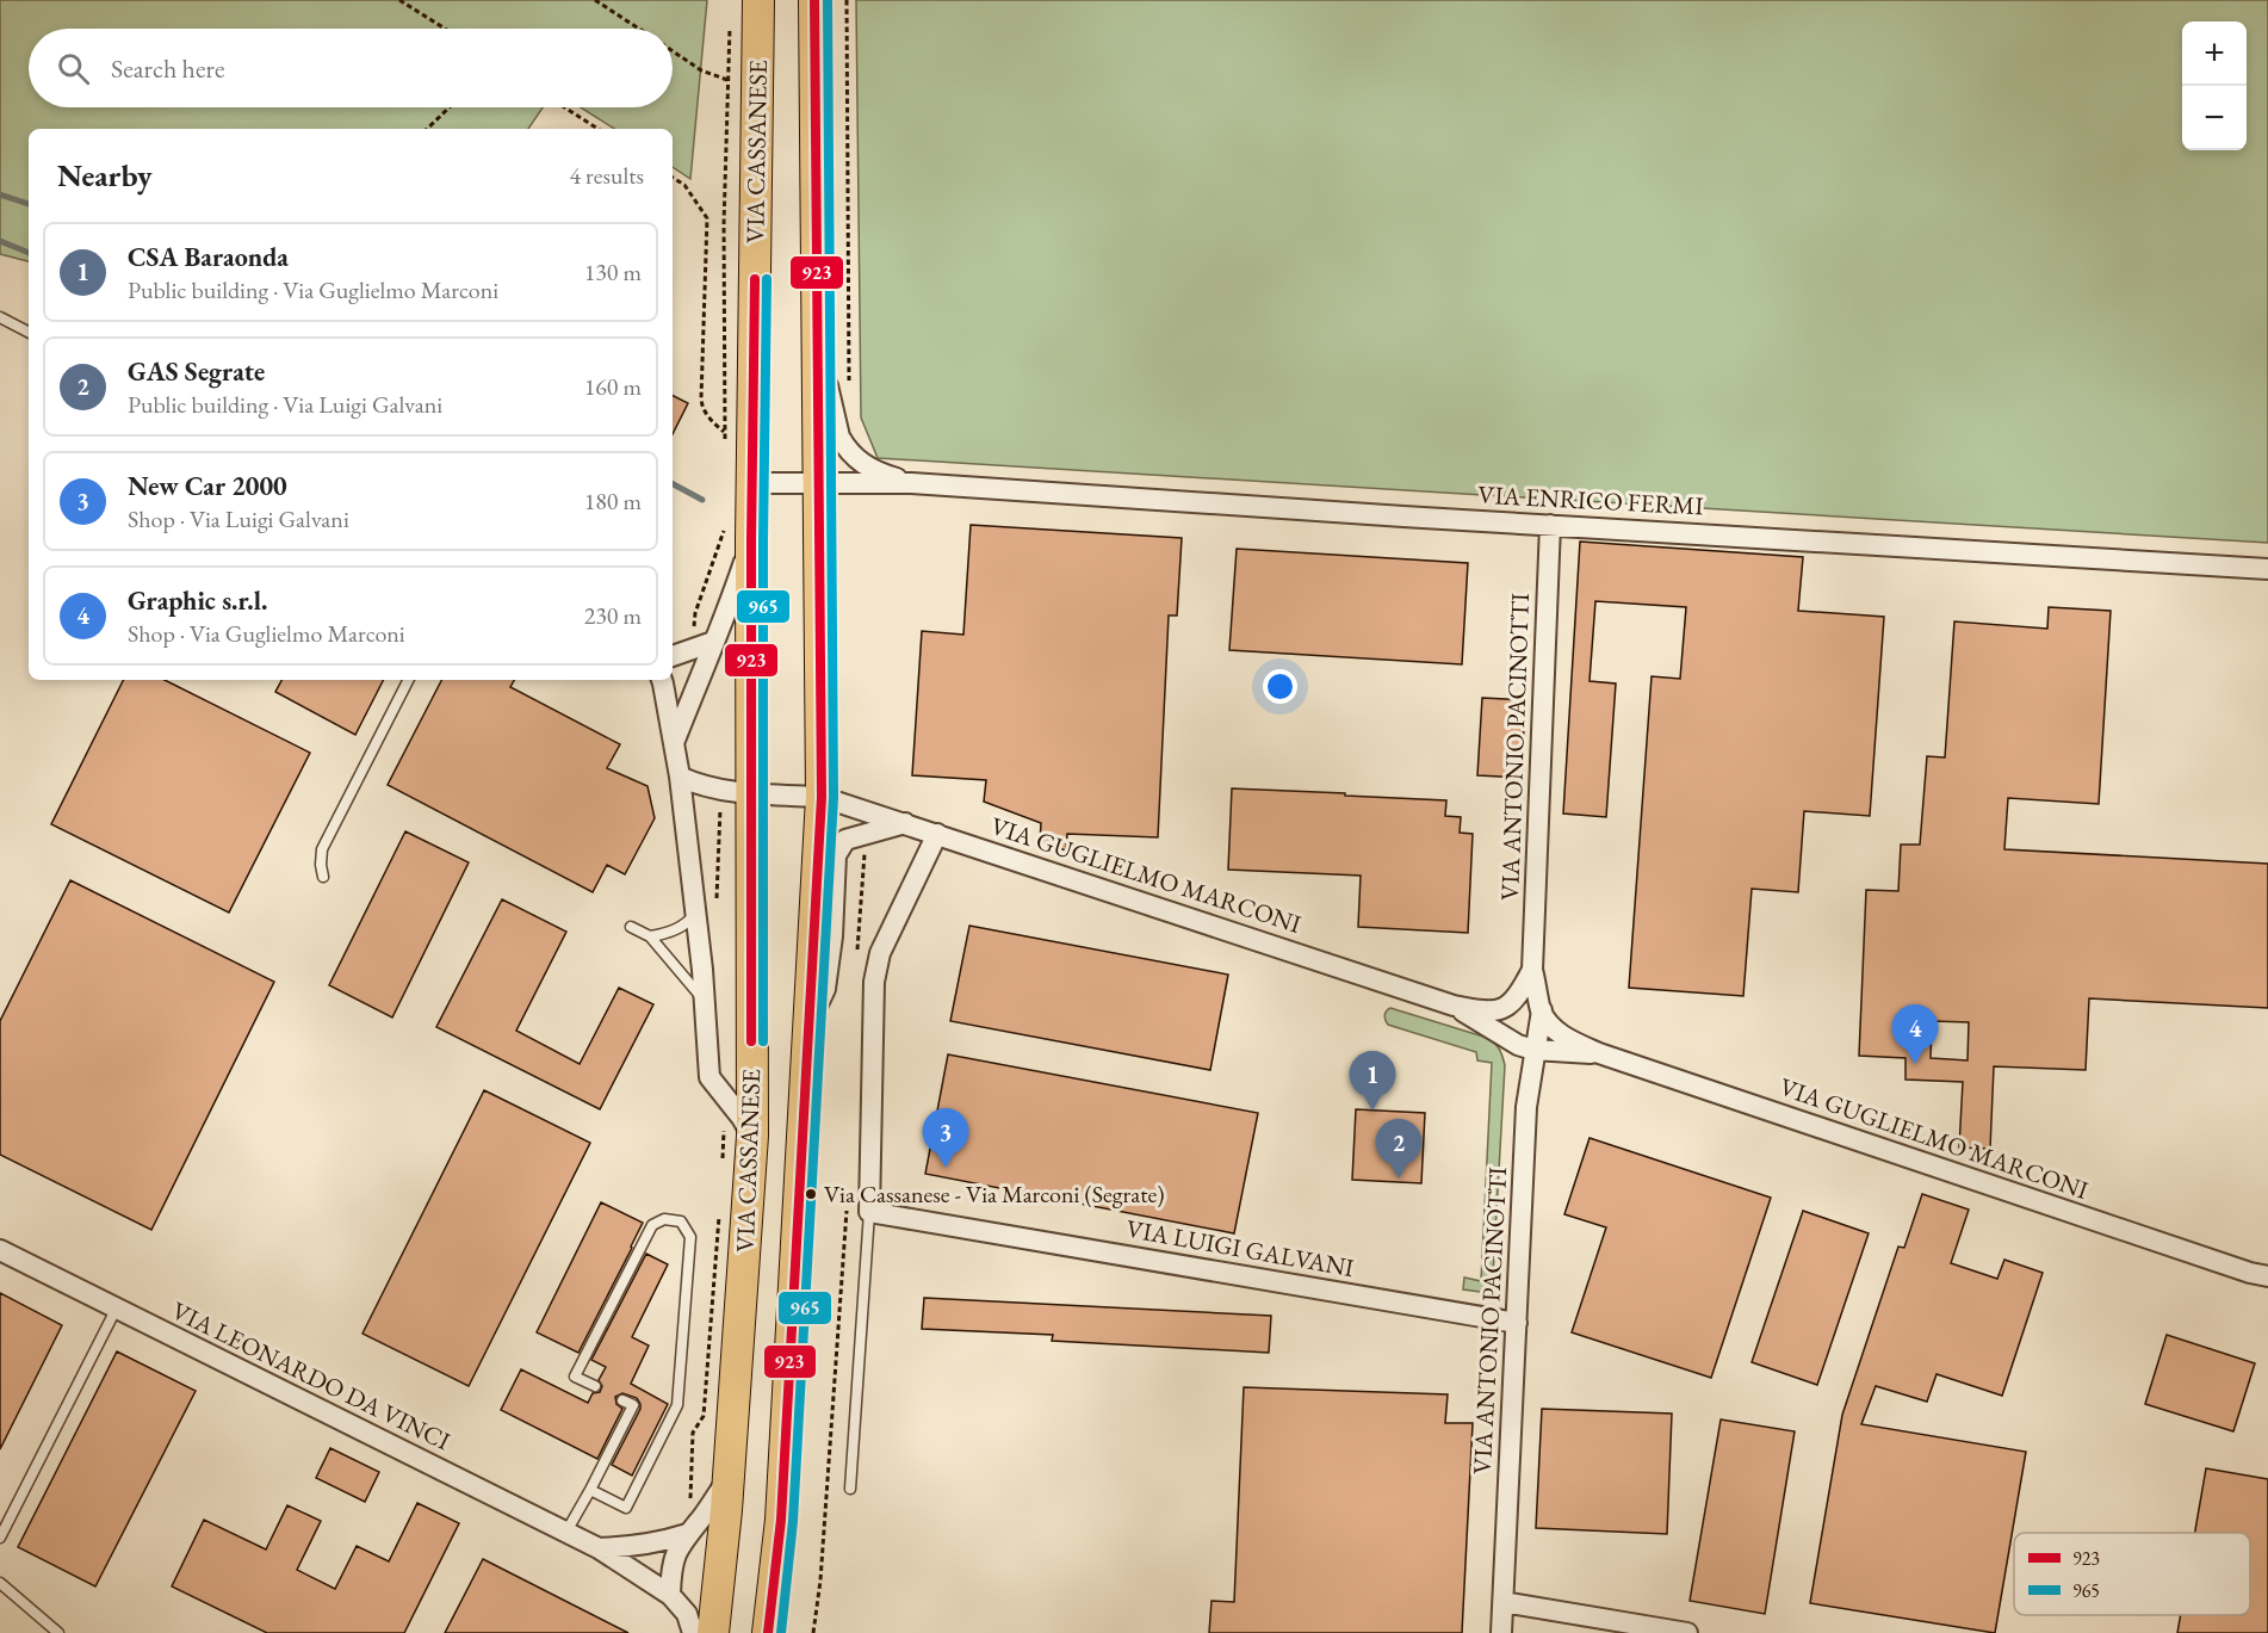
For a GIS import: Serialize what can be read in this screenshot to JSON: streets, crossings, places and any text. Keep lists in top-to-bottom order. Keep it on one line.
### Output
{"streets":{"main road":["VIA CASSANESE"],"street":["VIA ENRICO FERMI","VIA ANTONIO PACINOTTI","VIA GUGLIELMO MARCONI","VIA LUIGI GALVANI","VIA LEONARDO DA VINCI"]},"crossings":[["VIA CASSANESE","VIA ENRICO FERMI"],["VIA CASSANESE","VIA GUGLIELMO MARCONI"],["VIA ENRICO FERMI","VIA ANTONIO PACINOTTI"],["VIA ANTONIO PACINOTTI","VIA GUGLIELMO MARCONI"],["VIA ANTONIO PACINOTTI","VIA LUIGI GALVANI"]],"places":["Via Cassanese - Via Marconi (Segrate)"],"lines":["transit line 923","transit line 965"],"legend":["923","965"],"page":{"map_buttons":["+","−"],"search":"Search here","heading":["Nearby","4 results"],"list":[{"mark":"1","name":"CSA Baraonda","note":"Public building · Via Guglielmo Marconi","value":"130 m"},{"mark":"2","name":"GAS Segrate","note":"Public building · Via Luigi Galvani","value":"160 m"},{"mark":"3","name":"New Car 2000","note":"Shop · Via Luigi Galvani","value":"180 m"},{"mark":"4","name":"Graphic s.r.l.","note":"Shop · Via Guglielmo Marconi","value":"230 m"}],"pins":["4","1","3","2"]}}
